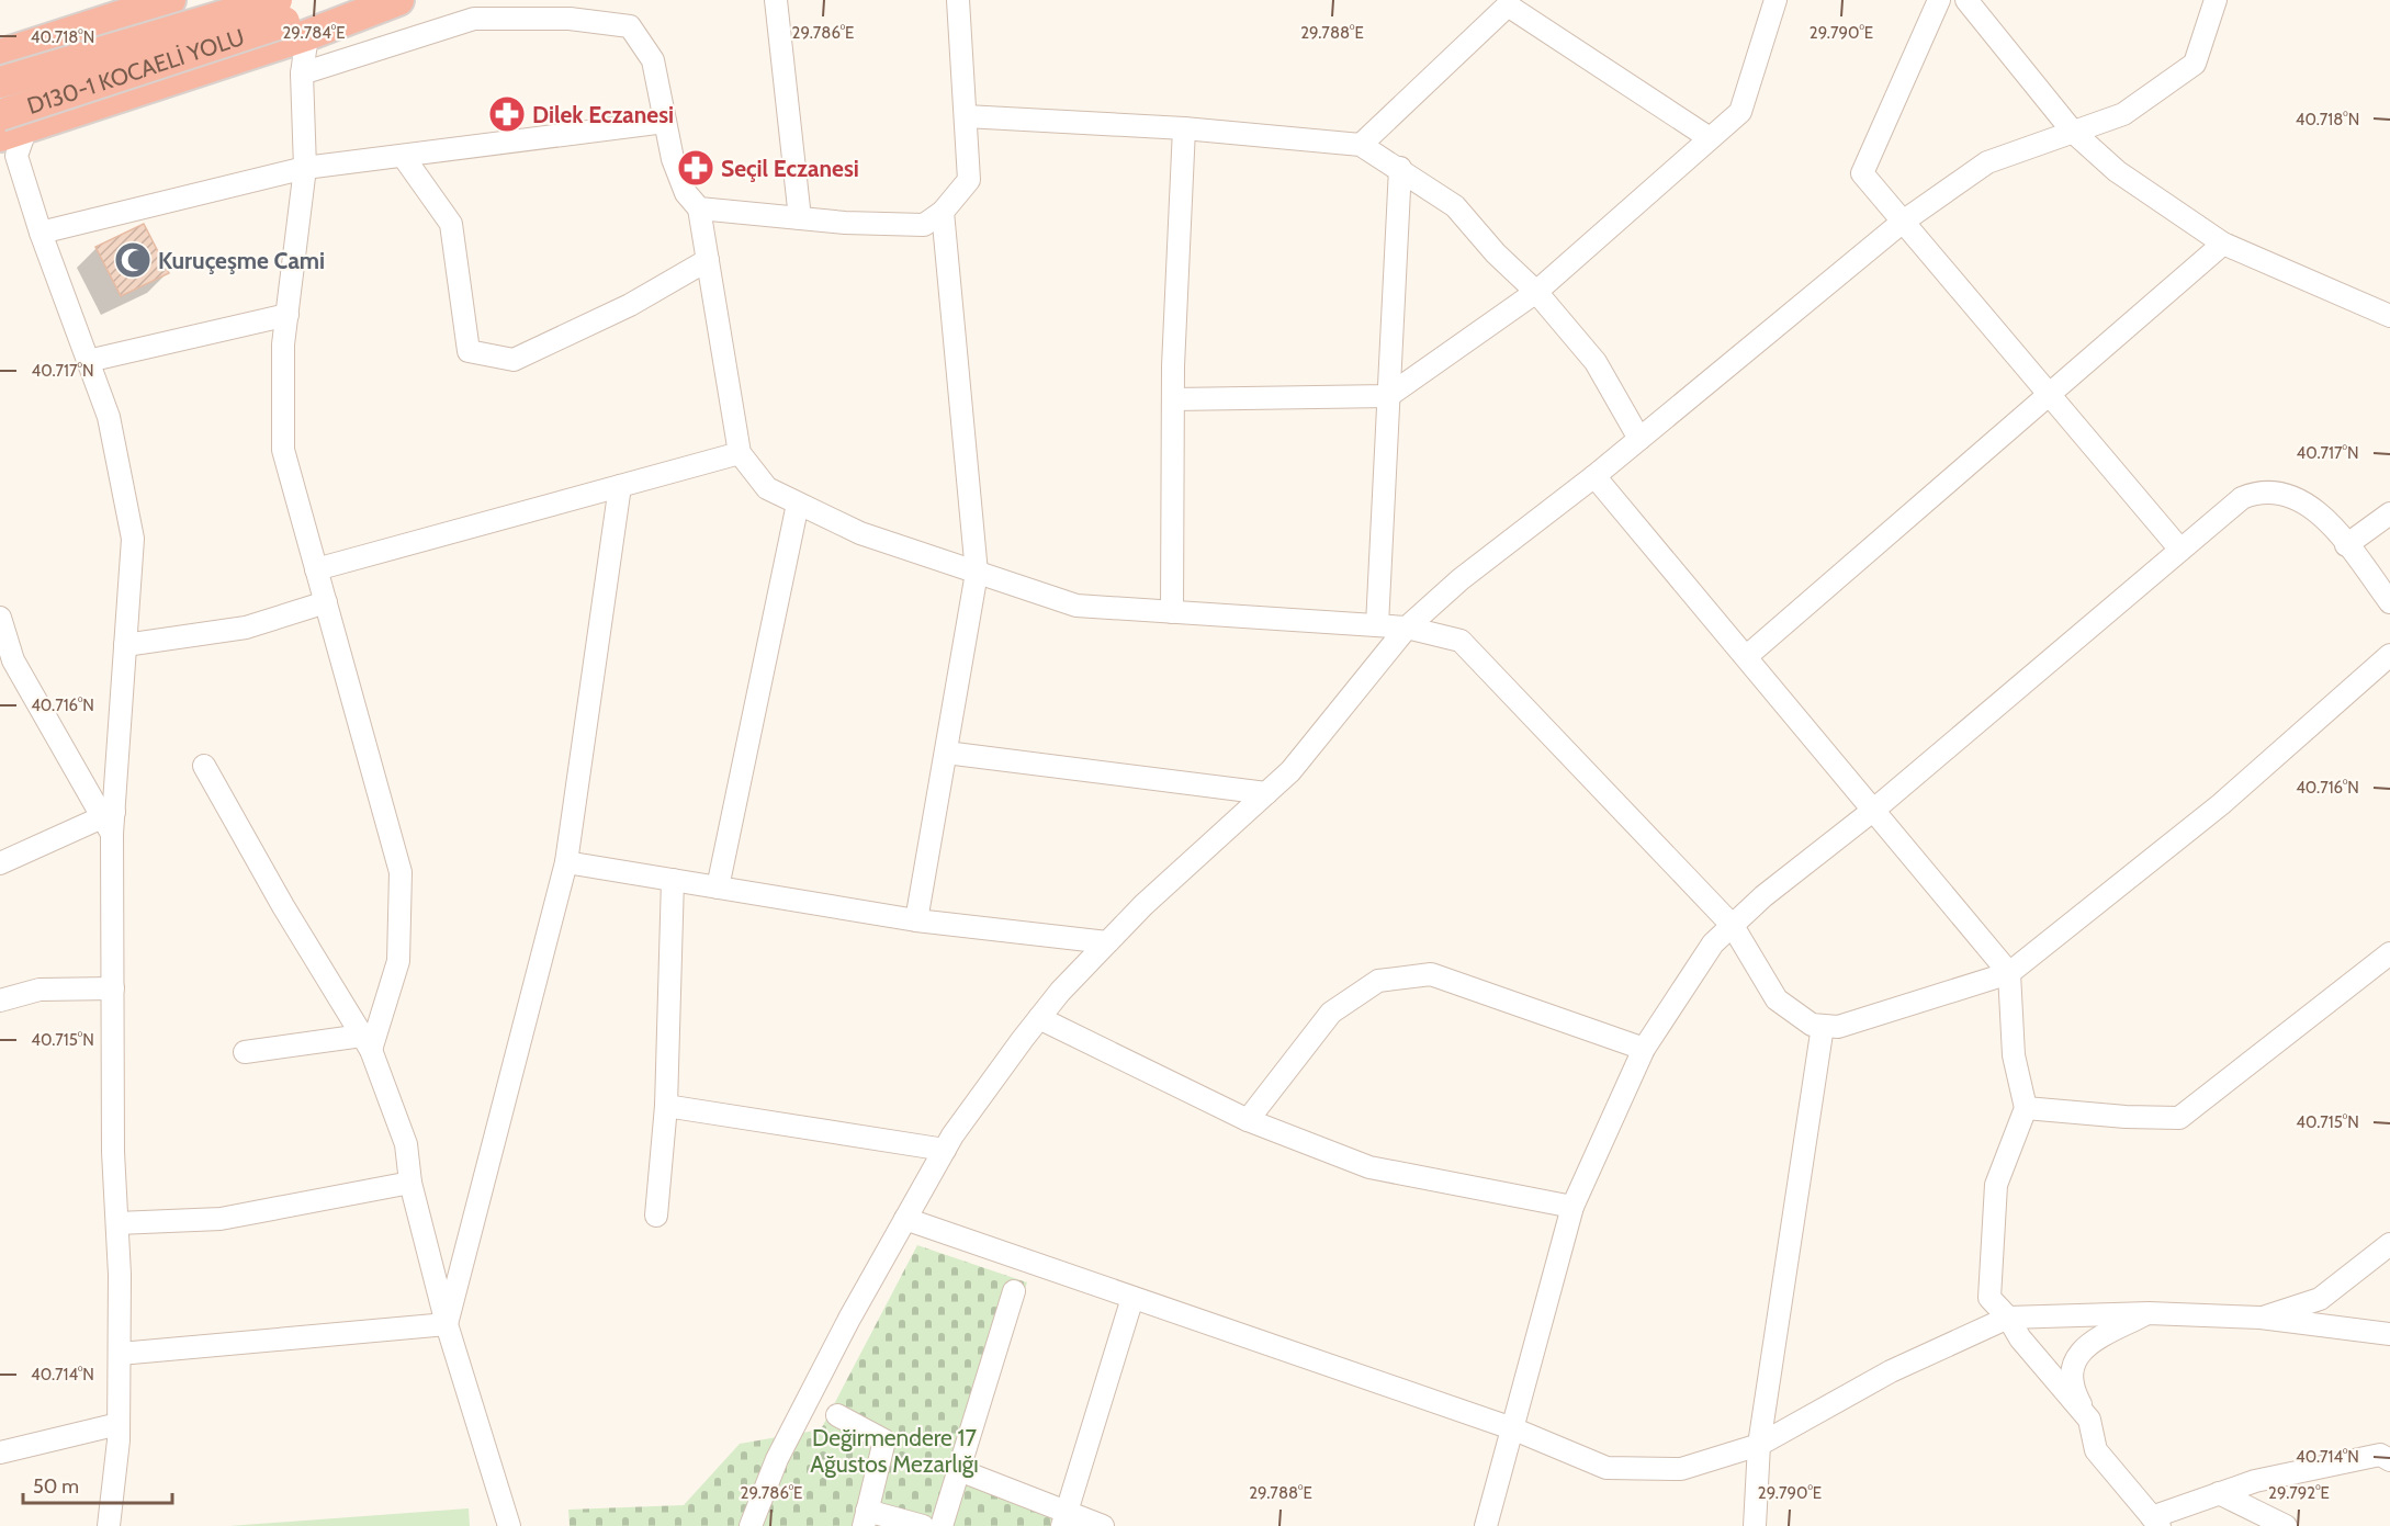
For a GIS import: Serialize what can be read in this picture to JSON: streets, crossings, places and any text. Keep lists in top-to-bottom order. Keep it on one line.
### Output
{"streets":{"highway":["D130-1 KOCAELİ YOLU"]},"parks":["Değirmendere 17 Ağustos Mezarlığı"],"places":{"pharmacy":["Dilek Eczanesi","Seçil Eczanesi"],"mosque":["Kuruçeşme Cami"]},"scale_bar":"50 m","coordinates":["29.784°E","29.786°E","29.788°E","29.790°E","40.718°N","40.717°N","40.716°N","40.715°N","40.714°N","29.792°E"]}
